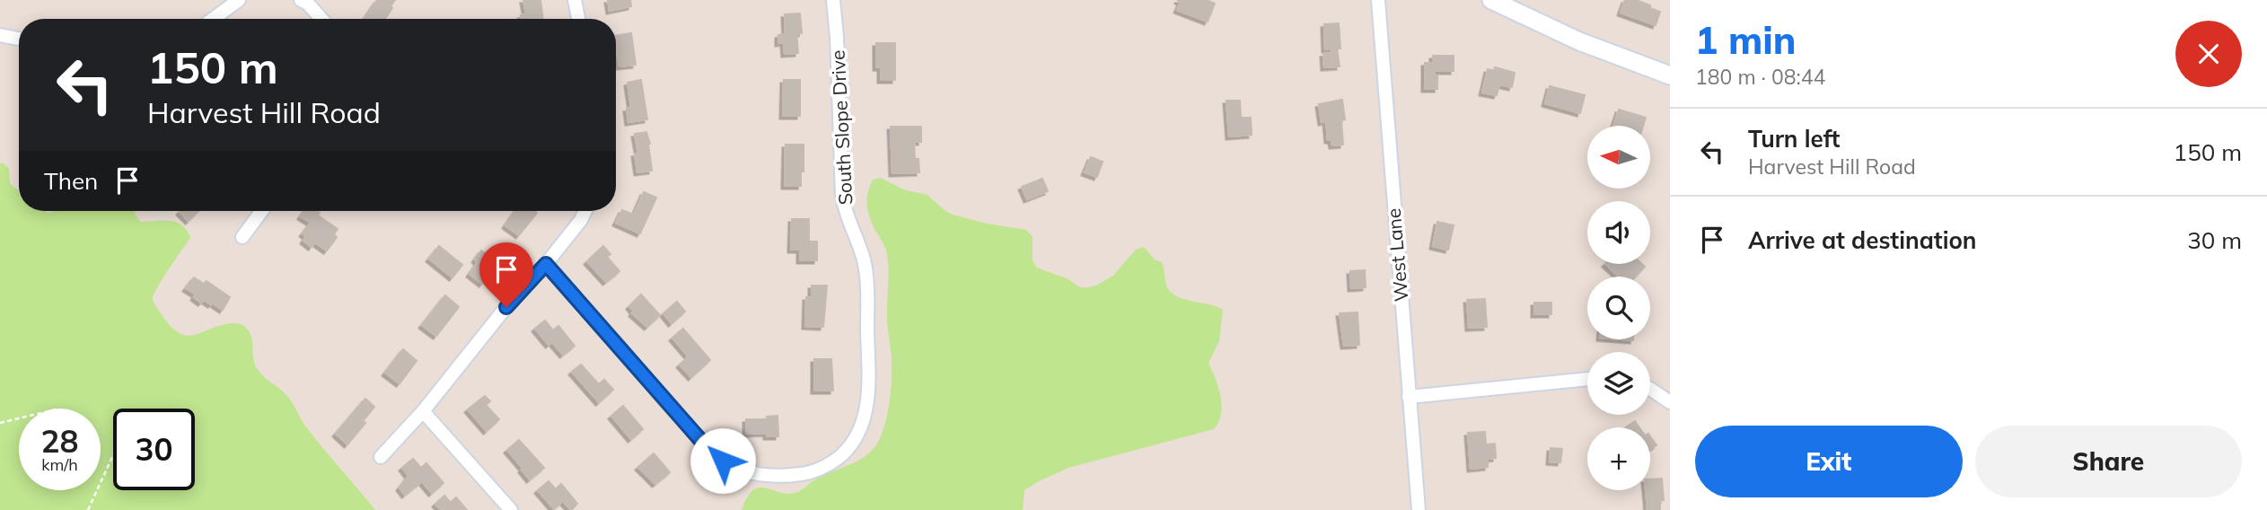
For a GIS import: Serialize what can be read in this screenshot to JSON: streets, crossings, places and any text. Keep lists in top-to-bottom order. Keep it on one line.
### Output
{"streets":{"street":["South Slope Drive","West Lane"]},"north":"left","page":{"heading":["1 min","180 m · 08:44"],"turn":["150 m","Harvest Hill Road"],"list":[{"name":"Turn left","note":"Harvest Hill Road","value":"150 m"},{"name":"Arrive at destination","value":"30 m"}],"map_buttons":"+","then":"Then","speed":"28 km/h","limit":"30","buttons":["Exit","Share"]}}
